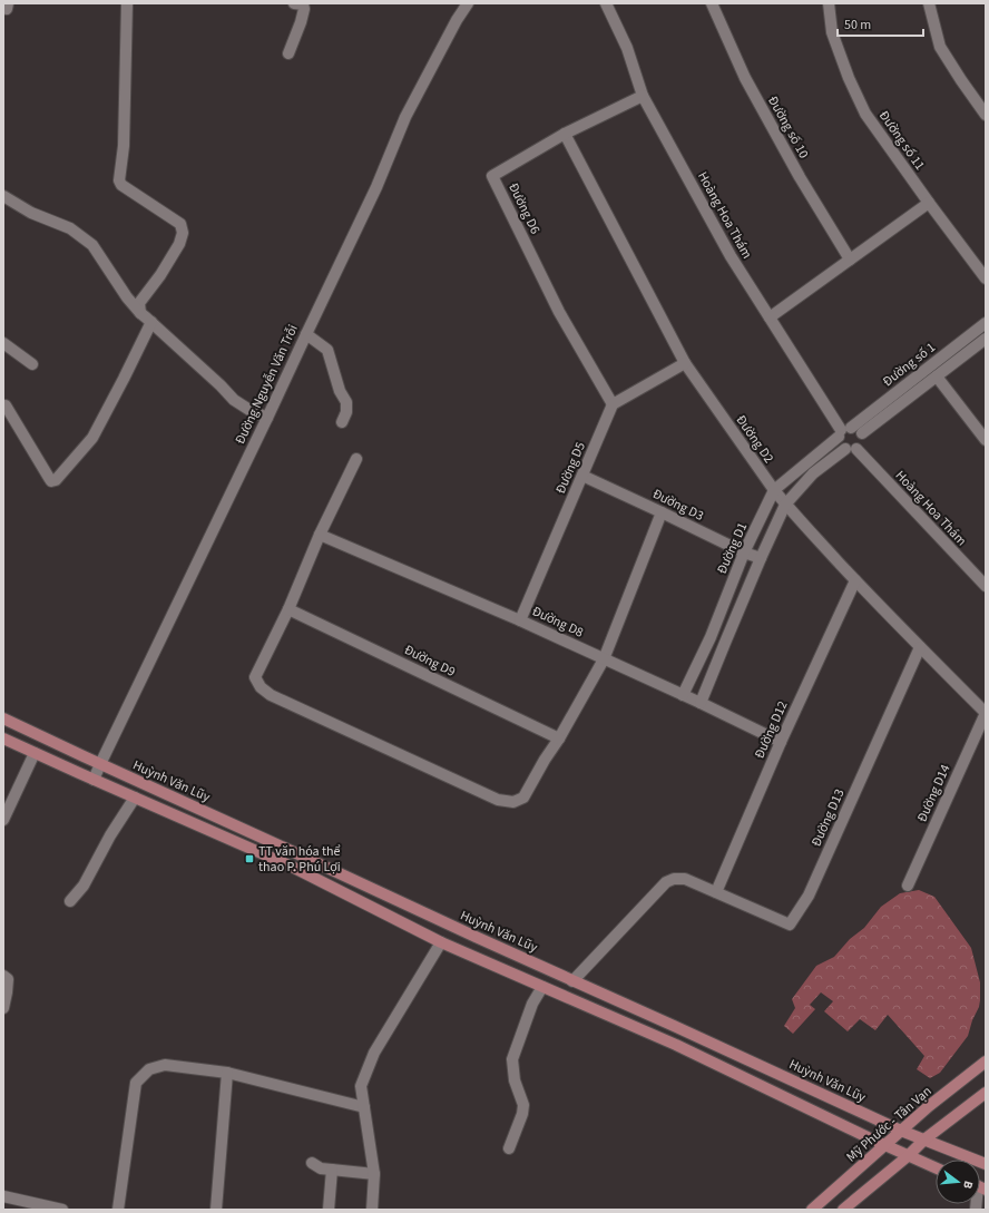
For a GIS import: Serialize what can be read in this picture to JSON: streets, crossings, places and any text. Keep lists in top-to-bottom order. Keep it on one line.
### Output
{"streets":{"main road":["Huỳnh Văn Lũy","Mỹ Phước - Tân Vạn"],"street":["Đường số 10","Đường số 11","Đường D6","Hoàng Hoa Thám","Đường số 1","Đường Nguyễn Văn Trỗi","Đường D2","Đường D5","Đường D3","Đường D1","Đường D8","Đường D9","Đường D12","Đường D14","Đường D13"]},"crossings":[["Đường D6","Hoàng Hoa Thám"],["Đường D6","Đường D2"],["Đường D6","Đường D5"],["Hoàng Hoa Thám","Đường số 1"],["Hoàng Hoa Thám","Đường D1"],["Đường số 1","Đường D1"],["Đường Nguyễn Văn Trỗi","Huỳnh Văn Lũy"],["Đường D2","Đường D1"],["Đường D2","Đường D12"],["Đường D2","Đường D14"],["Đường D2","Đường D13"],["Đường D5","Đường D3"],["Đường D5","Đường D8"],["Đường D3","Đường D1"],["Đường D1","Đường D8"],["Đường D8","Đường D12"],["Đường D12","Đường D13"],["Huỳnh Văn Lũy","Mỹ Phước - Tân Vạn"]],"places":{"transit":["TT văn hóa thể thao P. Phú Lợi"]},"scale_bar":"50 m","north":"right"}
